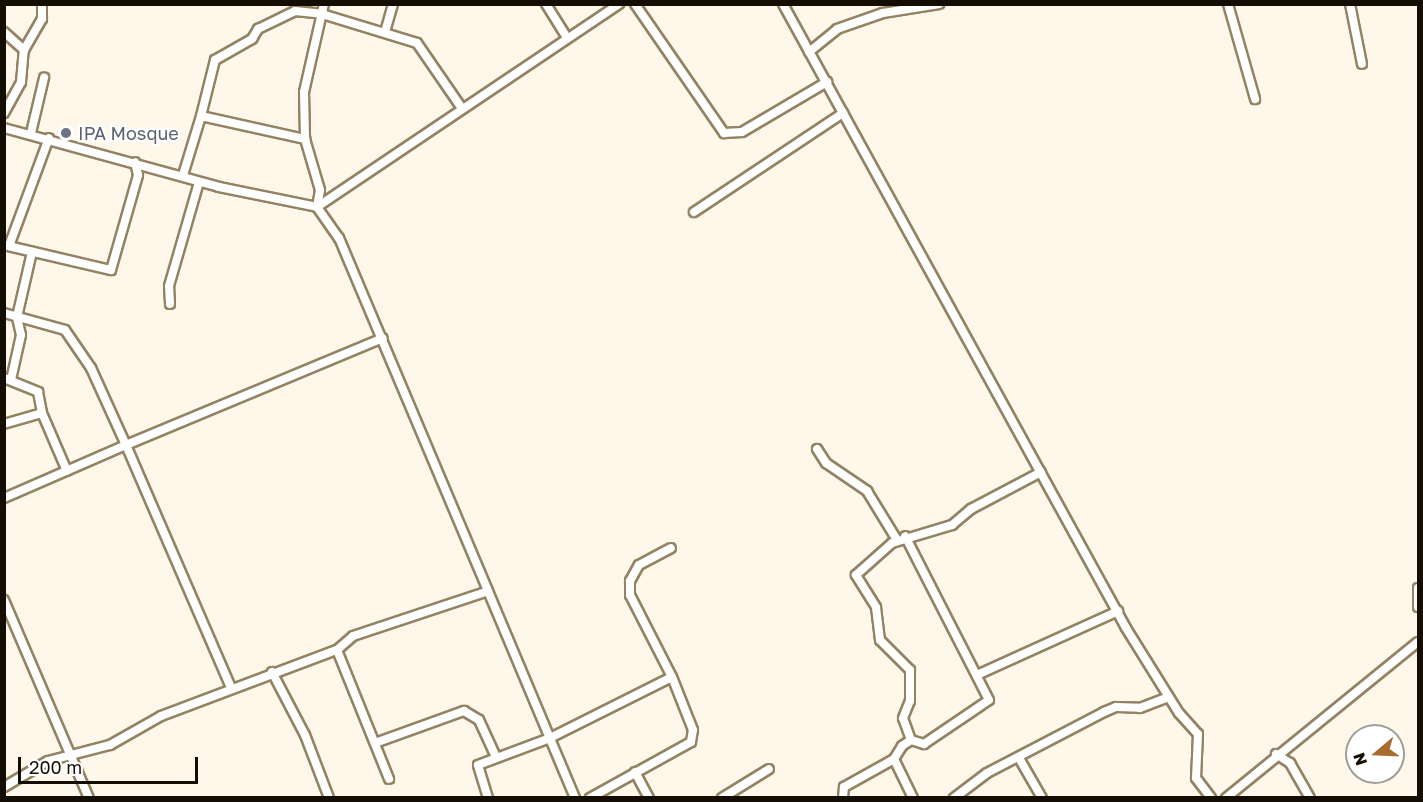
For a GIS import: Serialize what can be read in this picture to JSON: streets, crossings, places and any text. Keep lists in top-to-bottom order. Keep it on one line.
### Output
{"places":["IPA Mosque"],"scale_bar":"200 m","north":"left"}
